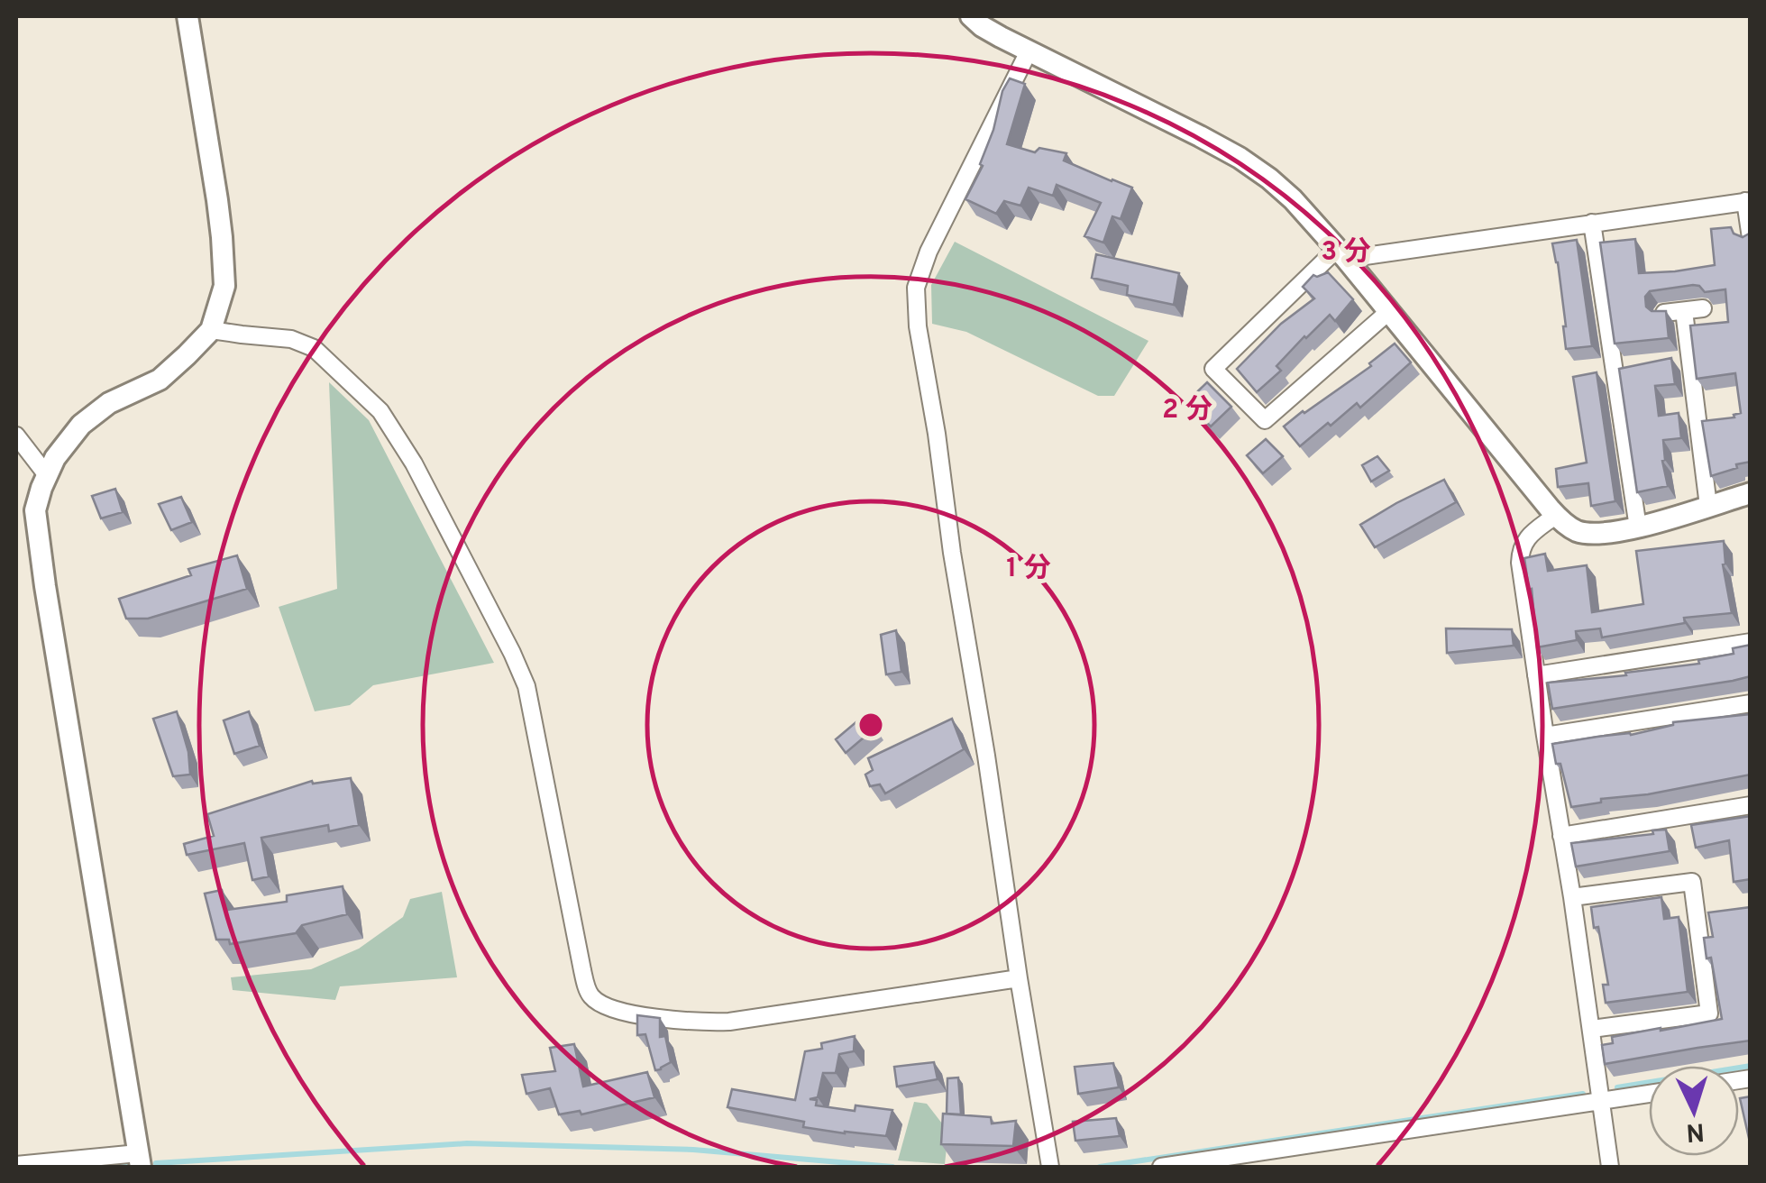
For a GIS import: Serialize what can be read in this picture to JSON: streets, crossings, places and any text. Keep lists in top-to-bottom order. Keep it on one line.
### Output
{"north":"bottom","rings":["3 分","2 分","1 分"]}
